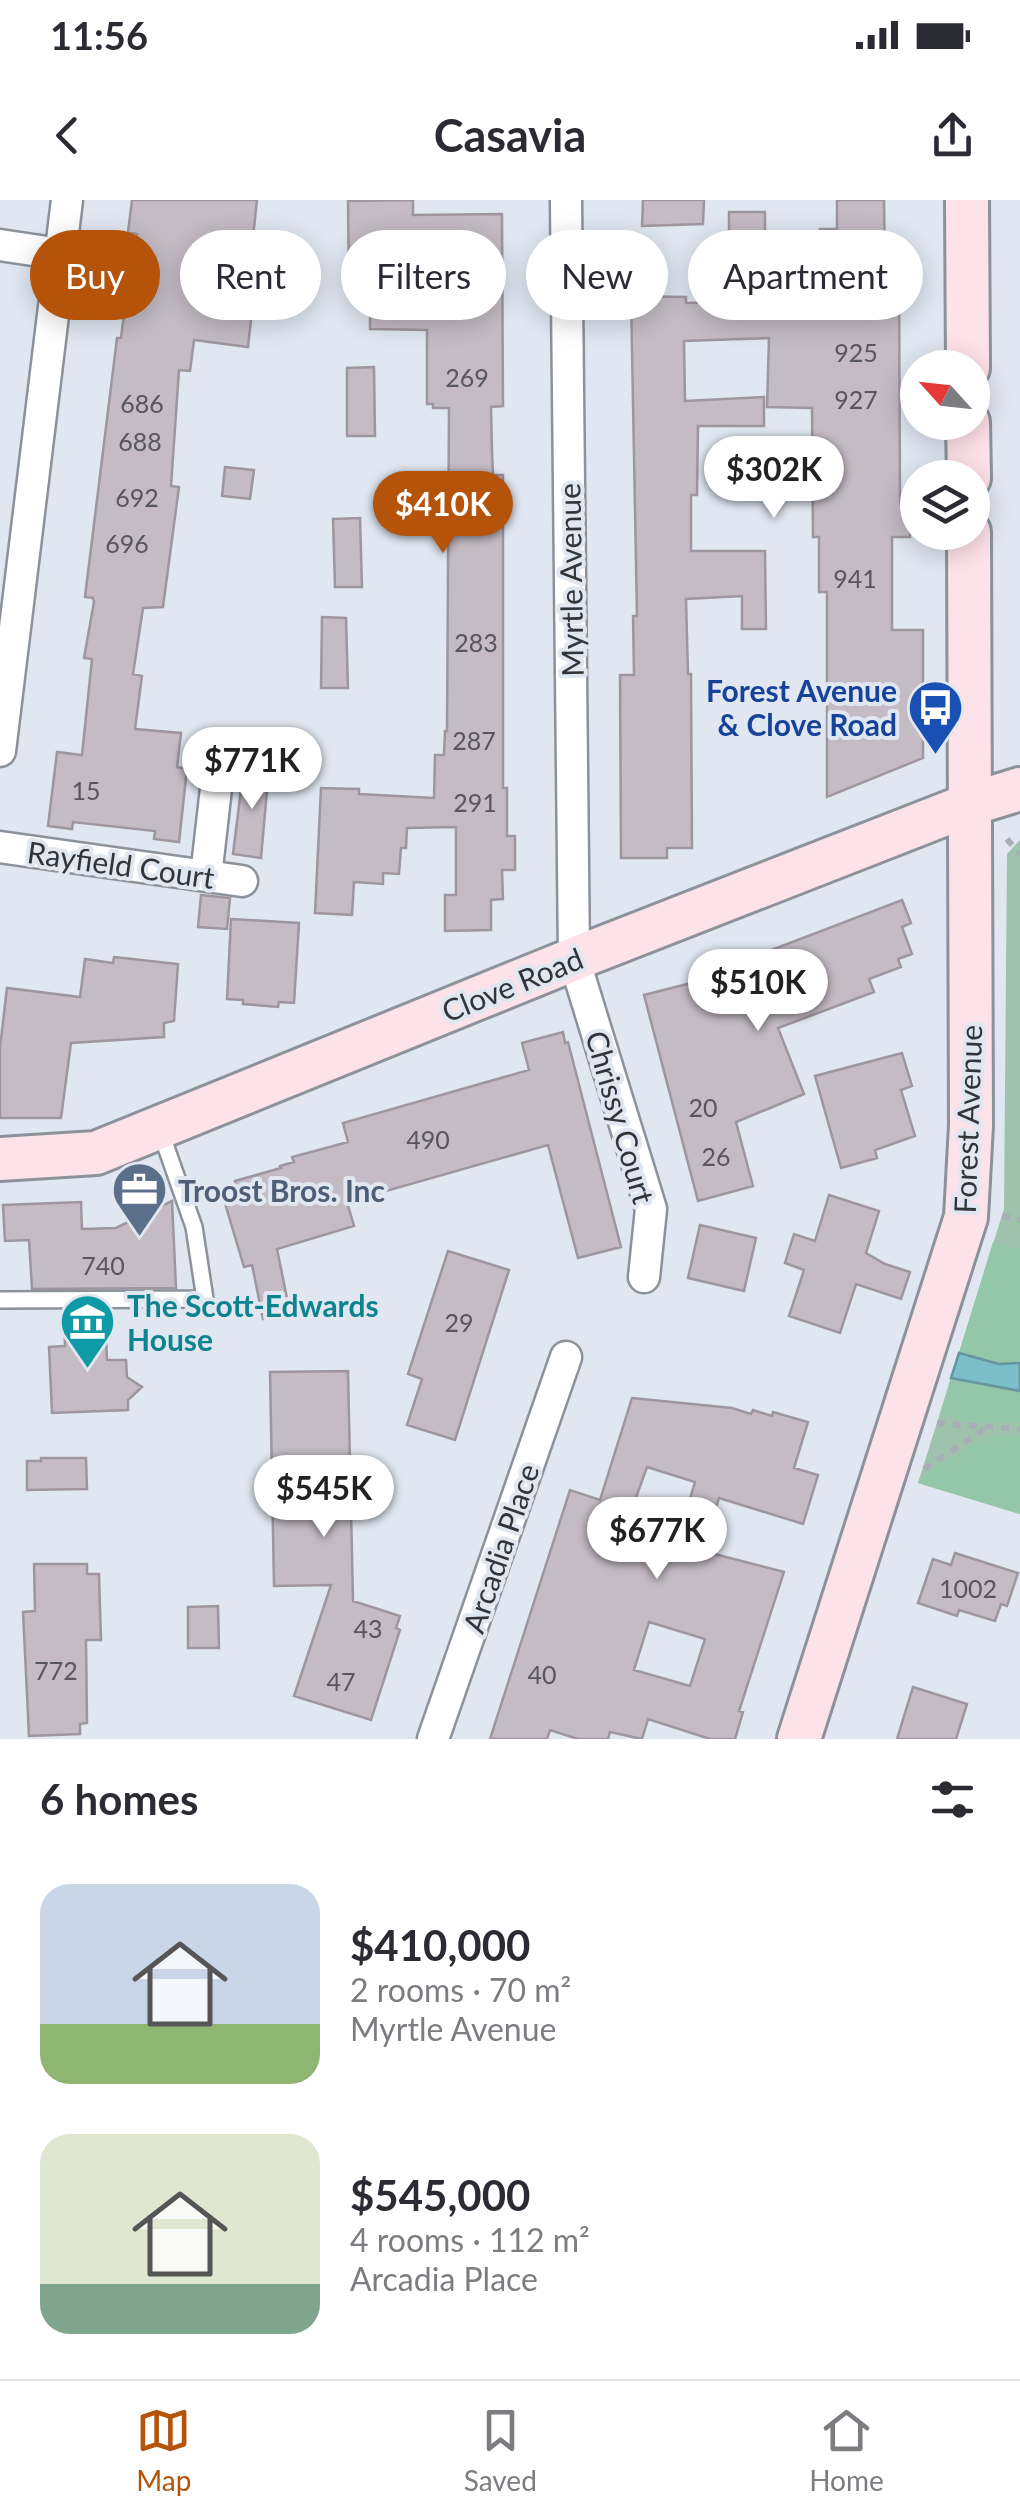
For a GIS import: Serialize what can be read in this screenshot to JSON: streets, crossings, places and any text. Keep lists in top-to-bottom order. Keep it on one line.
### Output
{"streets":{"main road":["Clove Road","Forest Avenue"],"street":["Myrtle Avenue","Rayfield Court","Chrissy Court","Arcadia Place"]},"crossings":[["Myrtle Avenue","Clove Road"],["Myrtle Avenue","Chrissy Court"],["Clove Road","Chrissy Court"],["Clove Road","Forest Avenue"]],"places":{"bus stop":["Forest Avenue & Clove Road"],"office":["Troost Bros. Inc"],"museum":["The Scott-Edwards House"]},"house_numbers":["925","269","927","686","688","692","696","941","283","287","15","291","20","490","26","740","29","1002","43","772","40","47"],"north":"top left","page":{"status":"11:56","header":"Casavia","chip":["Buy","Rent","Filters","New","Apartment"],"price":["$302K","$410K","$771K","$510K","$545K","$677K"],"heading":"6 homes","list":[{"name":"$410,000","note":"2 rooms · 70 m² · Myrtle Avenue"},{"name":"$545,000","note":"4 rooms · 112 m² · Arcadia Place"}],"tabs":["Map","Saved","Home"]}}
